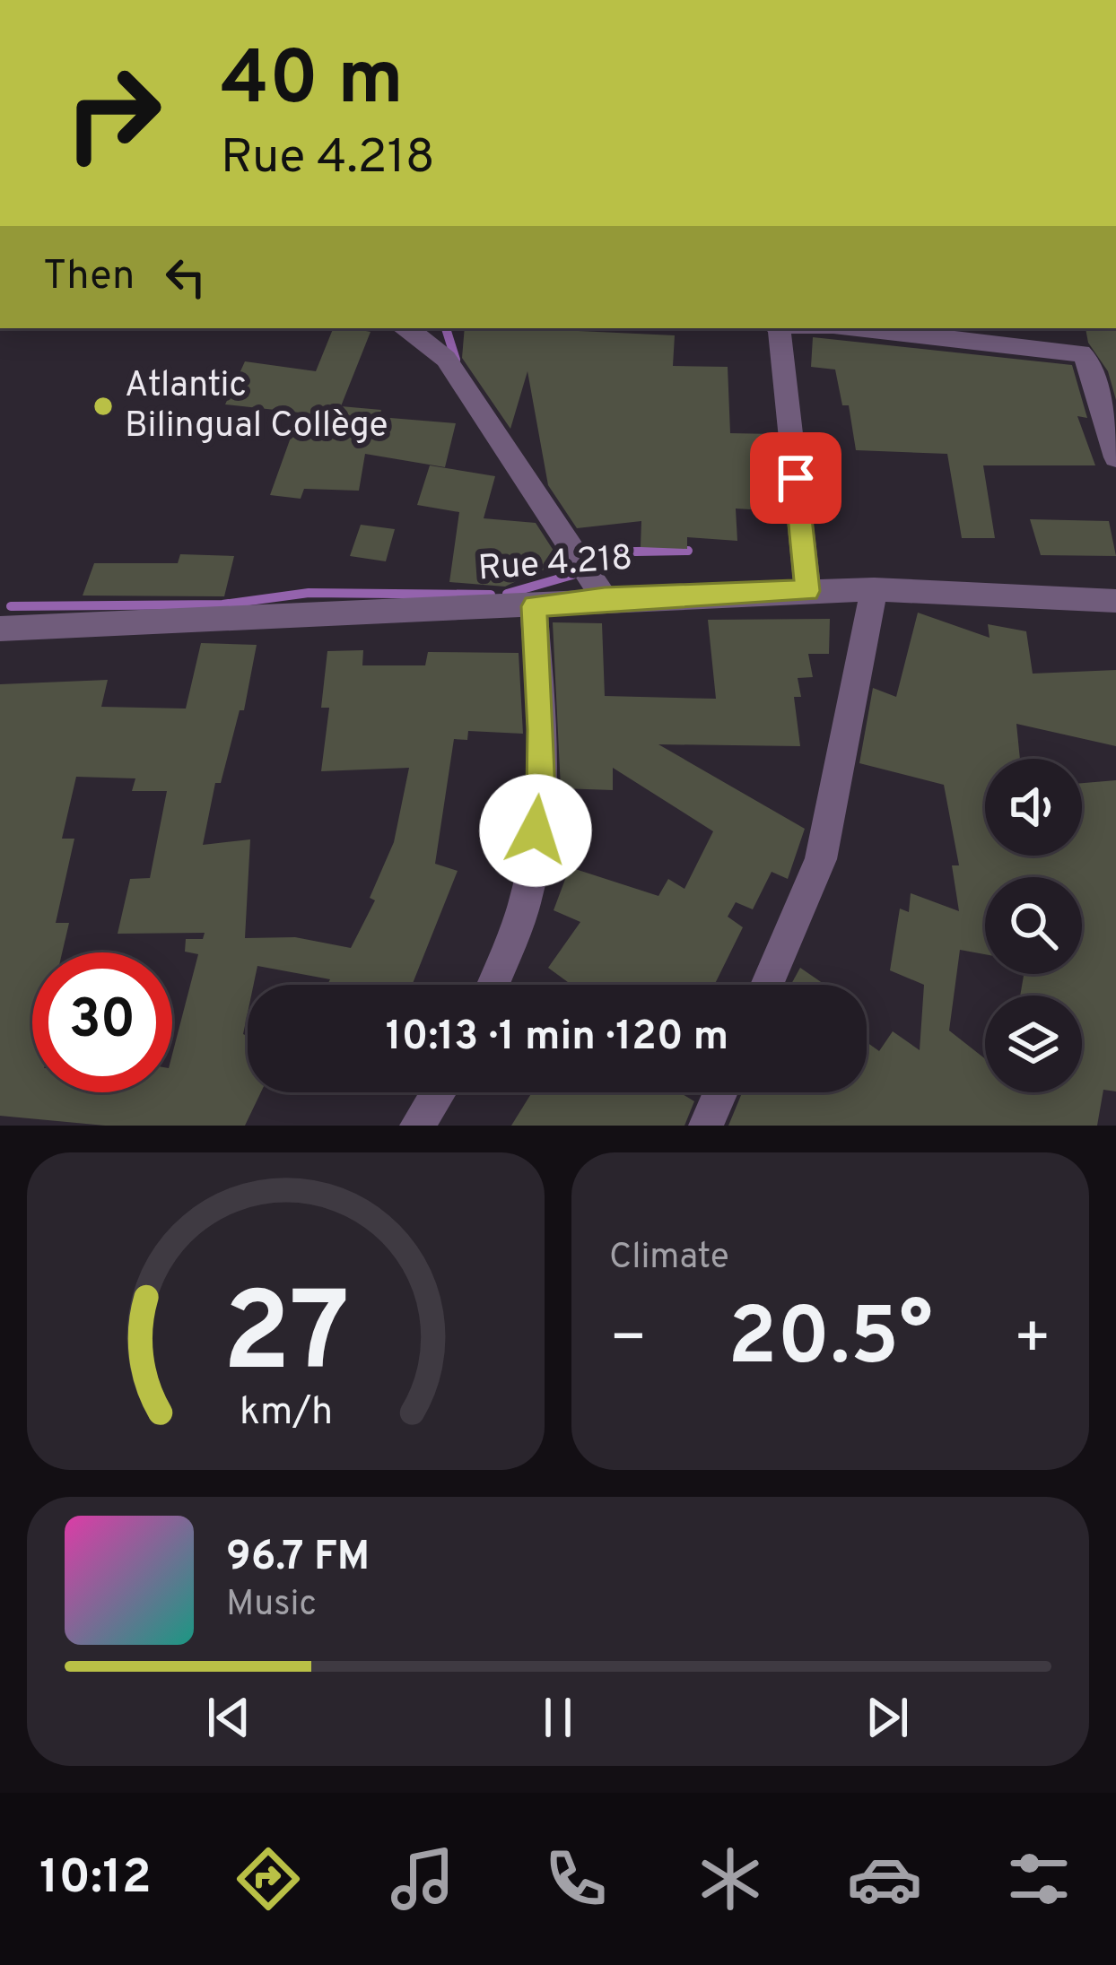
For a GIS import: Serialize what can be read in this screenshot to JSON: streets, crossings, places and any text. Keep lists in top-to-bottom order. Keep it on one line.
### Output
{"streets":{"street":["Rue 4.218"]},"places":["Atlantic Bilingual Collège"],"page":{"turn":["40 m","Rue 4.218"],"then":"Then","limit":"30","trip":"10:13 · 1 min · 120 m","tile":"Climate","heat":["−","20.5°","+"],"song":["96.7 FM","Music"],"tabs":"10:12","gauge":["27","km/h"]}}
